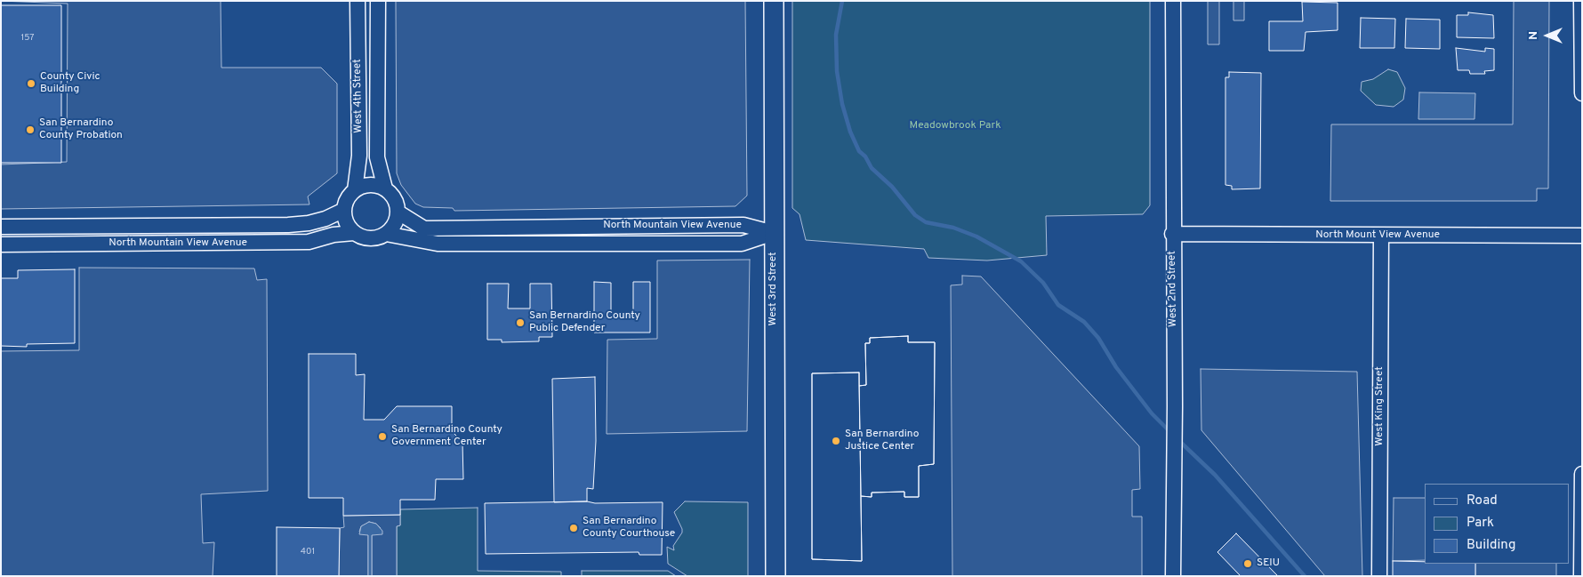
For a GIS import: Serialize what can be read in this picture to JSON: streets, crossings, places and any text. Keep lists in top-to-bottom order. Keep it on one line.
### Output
{"streets":{"main road":["West 3rd Street"],"street":["West 4th Street","North Mountain View Avenue","North Mount View Avenue","West 2nd Street","West King Street"]},"crossings":[["West 4th Street","North Mountain View Avenue"],["North Mountain View Avenue","West 3rd Street"],["North Mount View Avenue","West 2nd Street"],["North Mount View Avenue","West King Street"]],"parks":["Meadowbrook Park"],"places":["County Civic Building","San Bernardino County Probation","San Bernardino County Public Defender","San Bernardino County Government Center","San Bernardino Justice Center","San Bernardino County Courthouse","SEIU"],"house_numbers":["157","401"],"legend":["Road","Park","Building"],"north":"left"}
